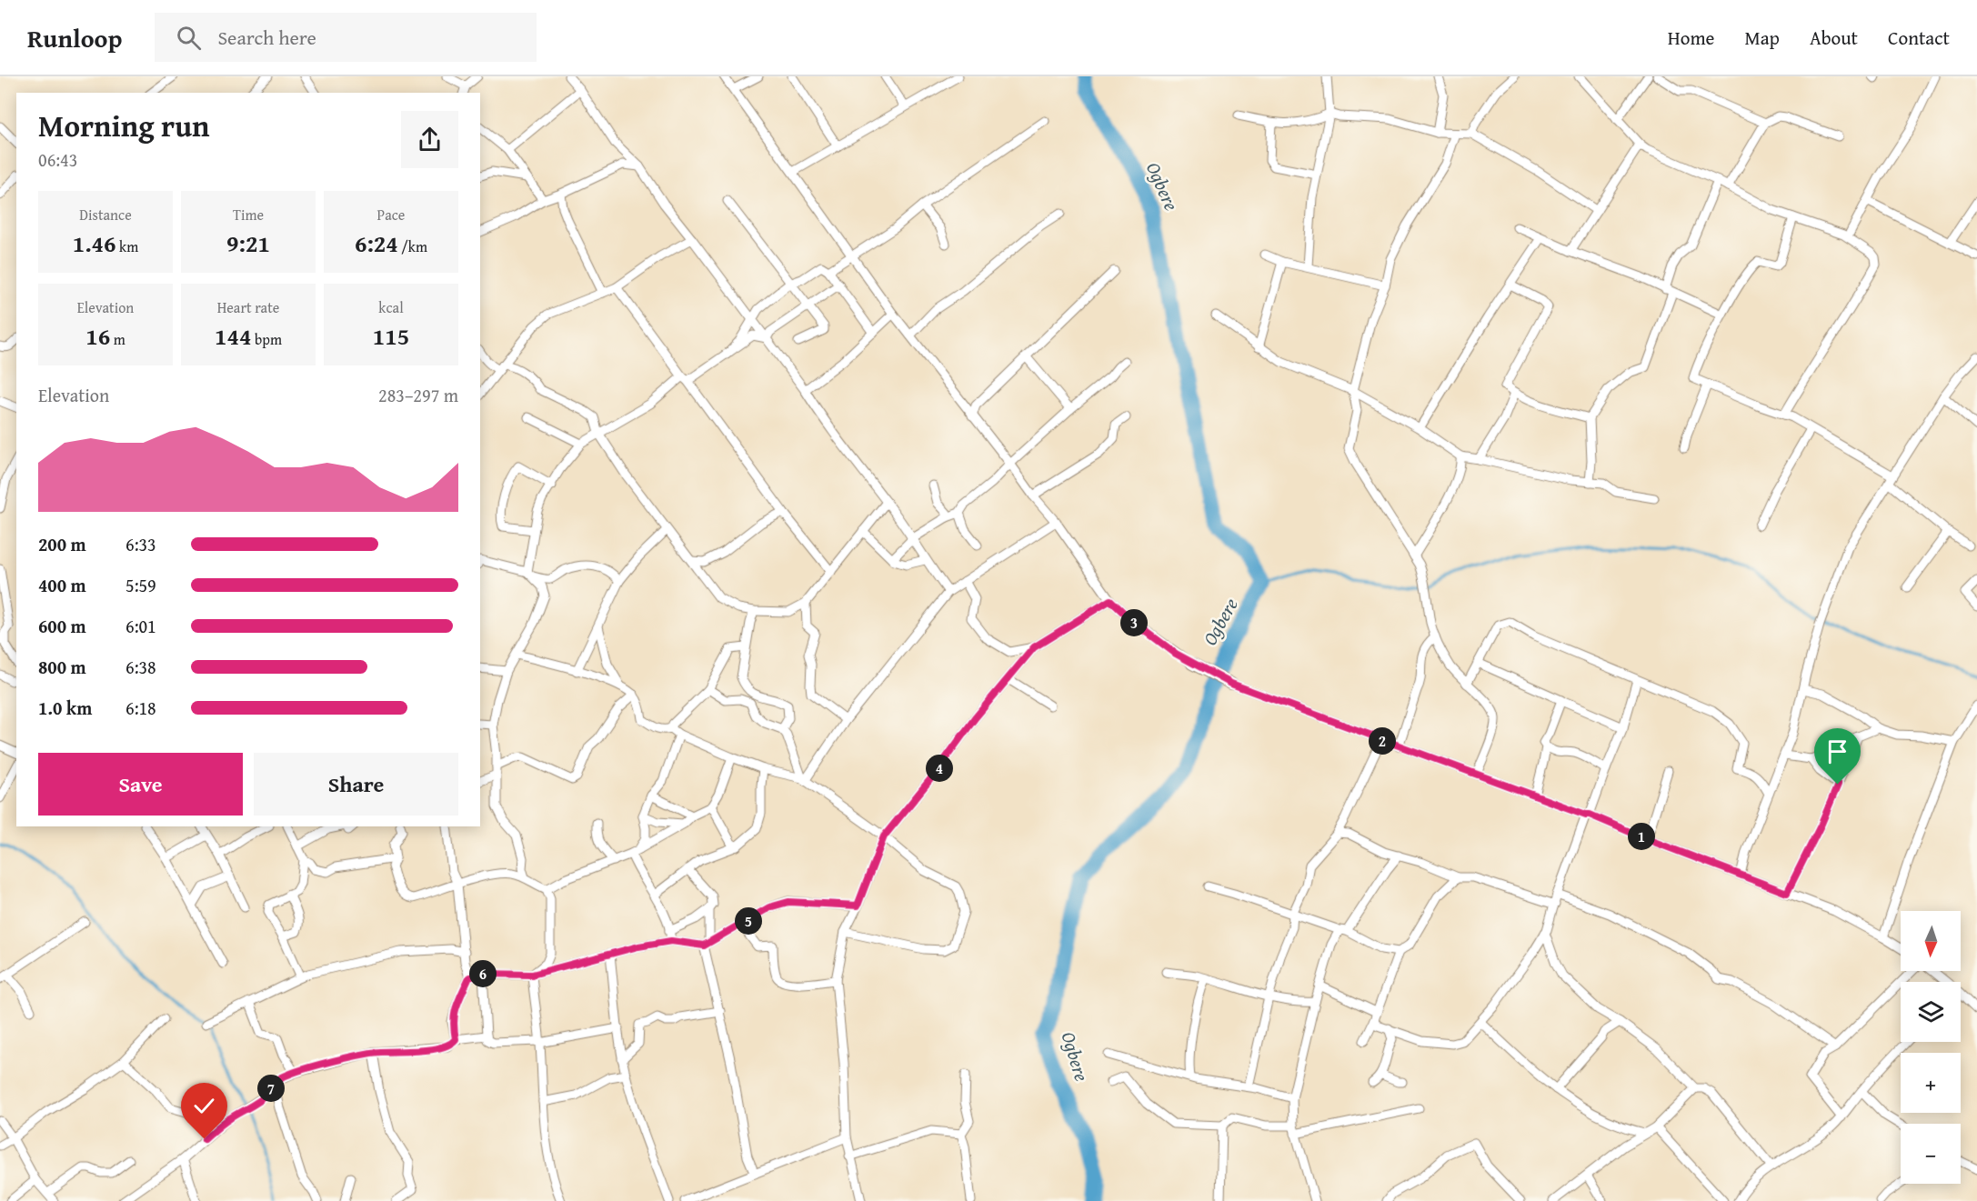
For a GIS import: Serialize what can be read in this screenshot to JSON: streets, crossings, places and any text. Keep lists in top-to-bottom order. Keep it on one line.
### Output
{"water":["Ogbere"],"north":"bottom","page":{"header":"Runloop","search":"Search here","nav":["Home","Map","About","Contact"],"heading":["Morning run","06:43"],"stats":[["Distance","1.46 km"],["Time","9:21"],["Pace","6:24 /km"],["Elevation","16 m"],["Heart rate","144 bpm"],["kcal","115"]],"chart":["Elevation","283–297 m"],"list":[{"name":"200 m","note":"6:33"},{"name":"400 m","note":"5:59"},{"name":"600 m","note":"6:01"},{"name":"800 m","note":"6:38"},{"name":"1.0 km","note":"6:18"}],"pins":["3","2","4","1","5","6","7"],"buttons":["Save","Share"],"map_buttons":["+","−"]}}
